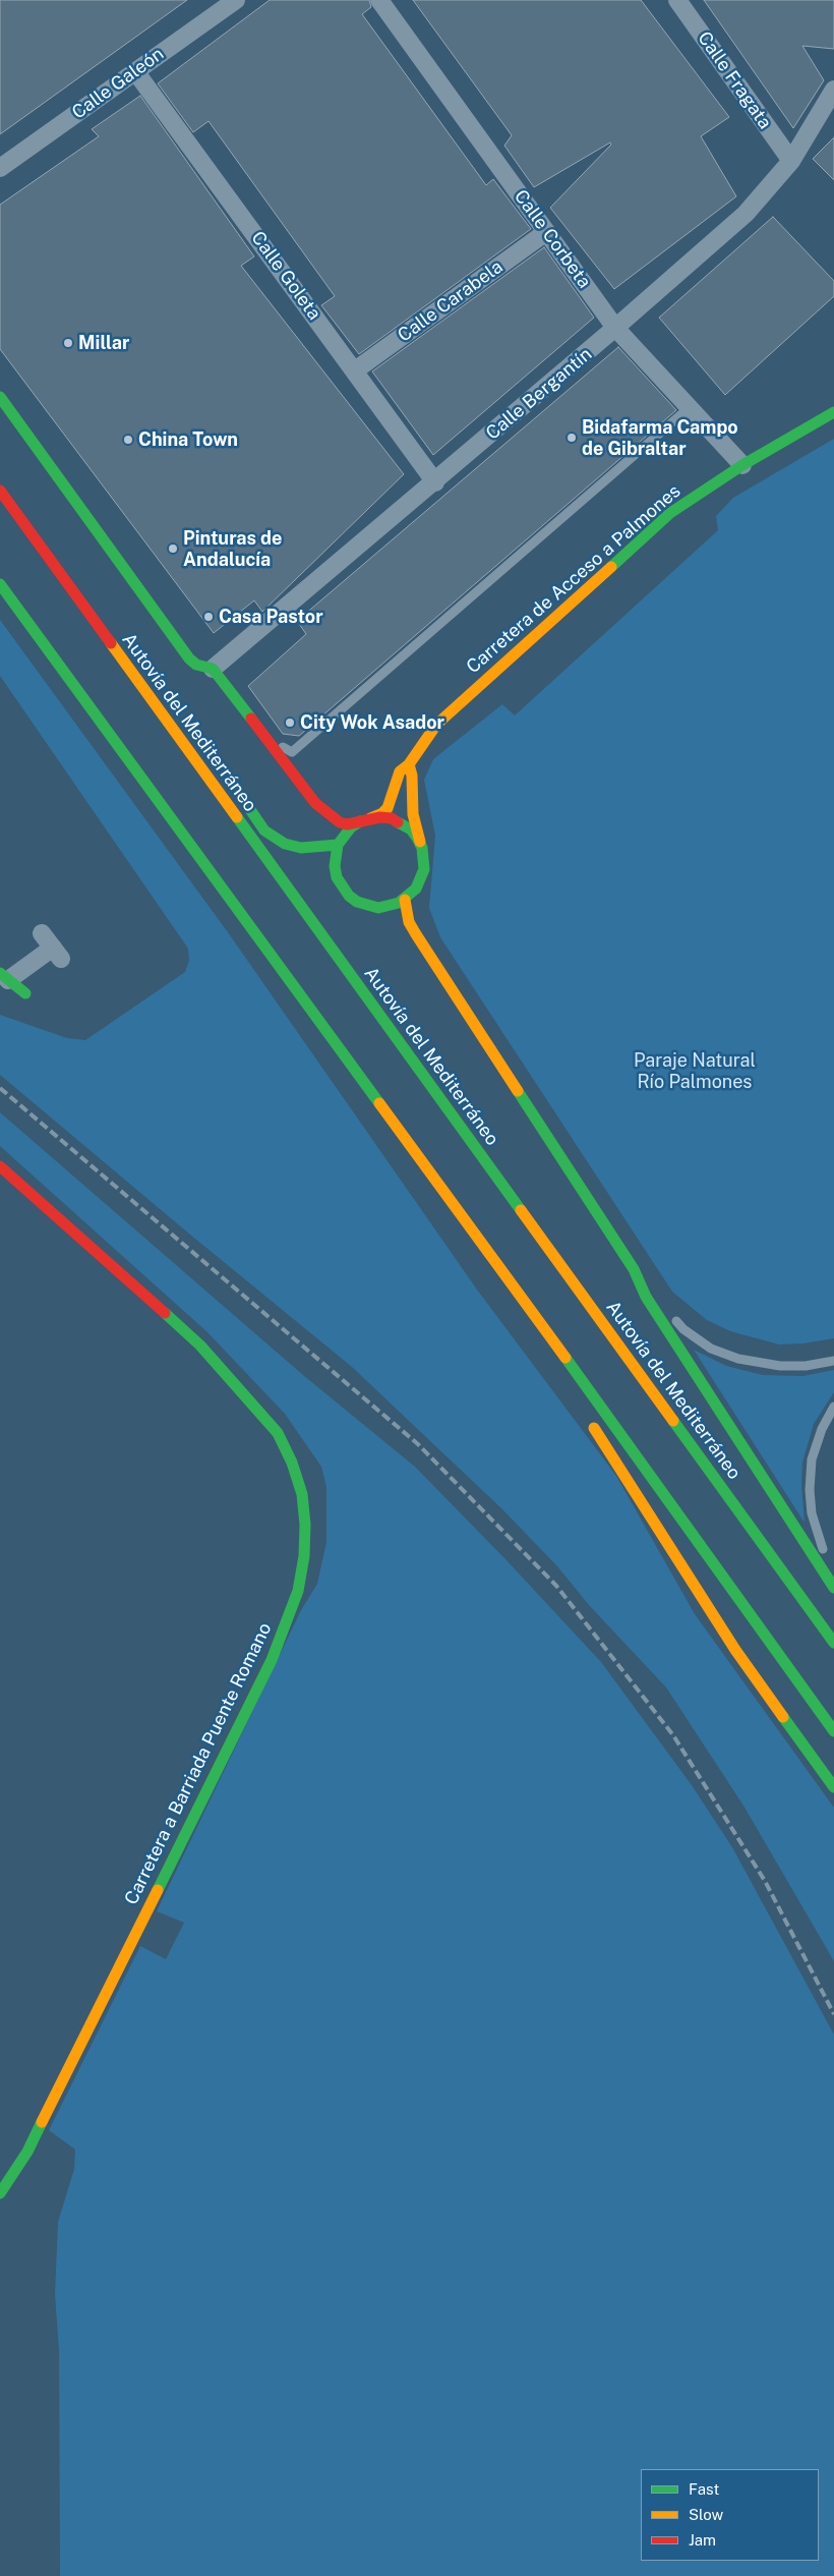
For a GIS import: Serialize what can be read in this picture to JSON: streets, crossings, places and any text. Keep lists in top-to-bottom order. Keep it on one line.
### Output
{"streets":{"main road":["Carretera de Acceso a Palmones","Autovía del Mediterráneo","Carretera a Barriada Puente Romano"],"street":["Calle Fragata","Calle Galeón","Calle Corbeta","Calle Goleta","Calle Carabela","Calle Bergantín"]},"crossings":[["Calle Fragata","Calle Bergantín"],["Calle Galeón","Calle Goleta"],["Calle Corbeta","Calle Carabela"],["Calle Corbeta","Calle Bergantín"],["Calle Corbeta","Carretera de Acceso a Palmones"],["Calle Goleta","Calle Carabela"],["Calle Goleta","Calle Bergantín"]],"parks":["Paraje Natural Río Palmones"],"places":["Millar","Bidafarma Campo de Gibraltar","China Town","Pinturas de Andalucía","Casa Pastor","City Wok Asador"],"legend":["Fast","Slow","Jam"]}
